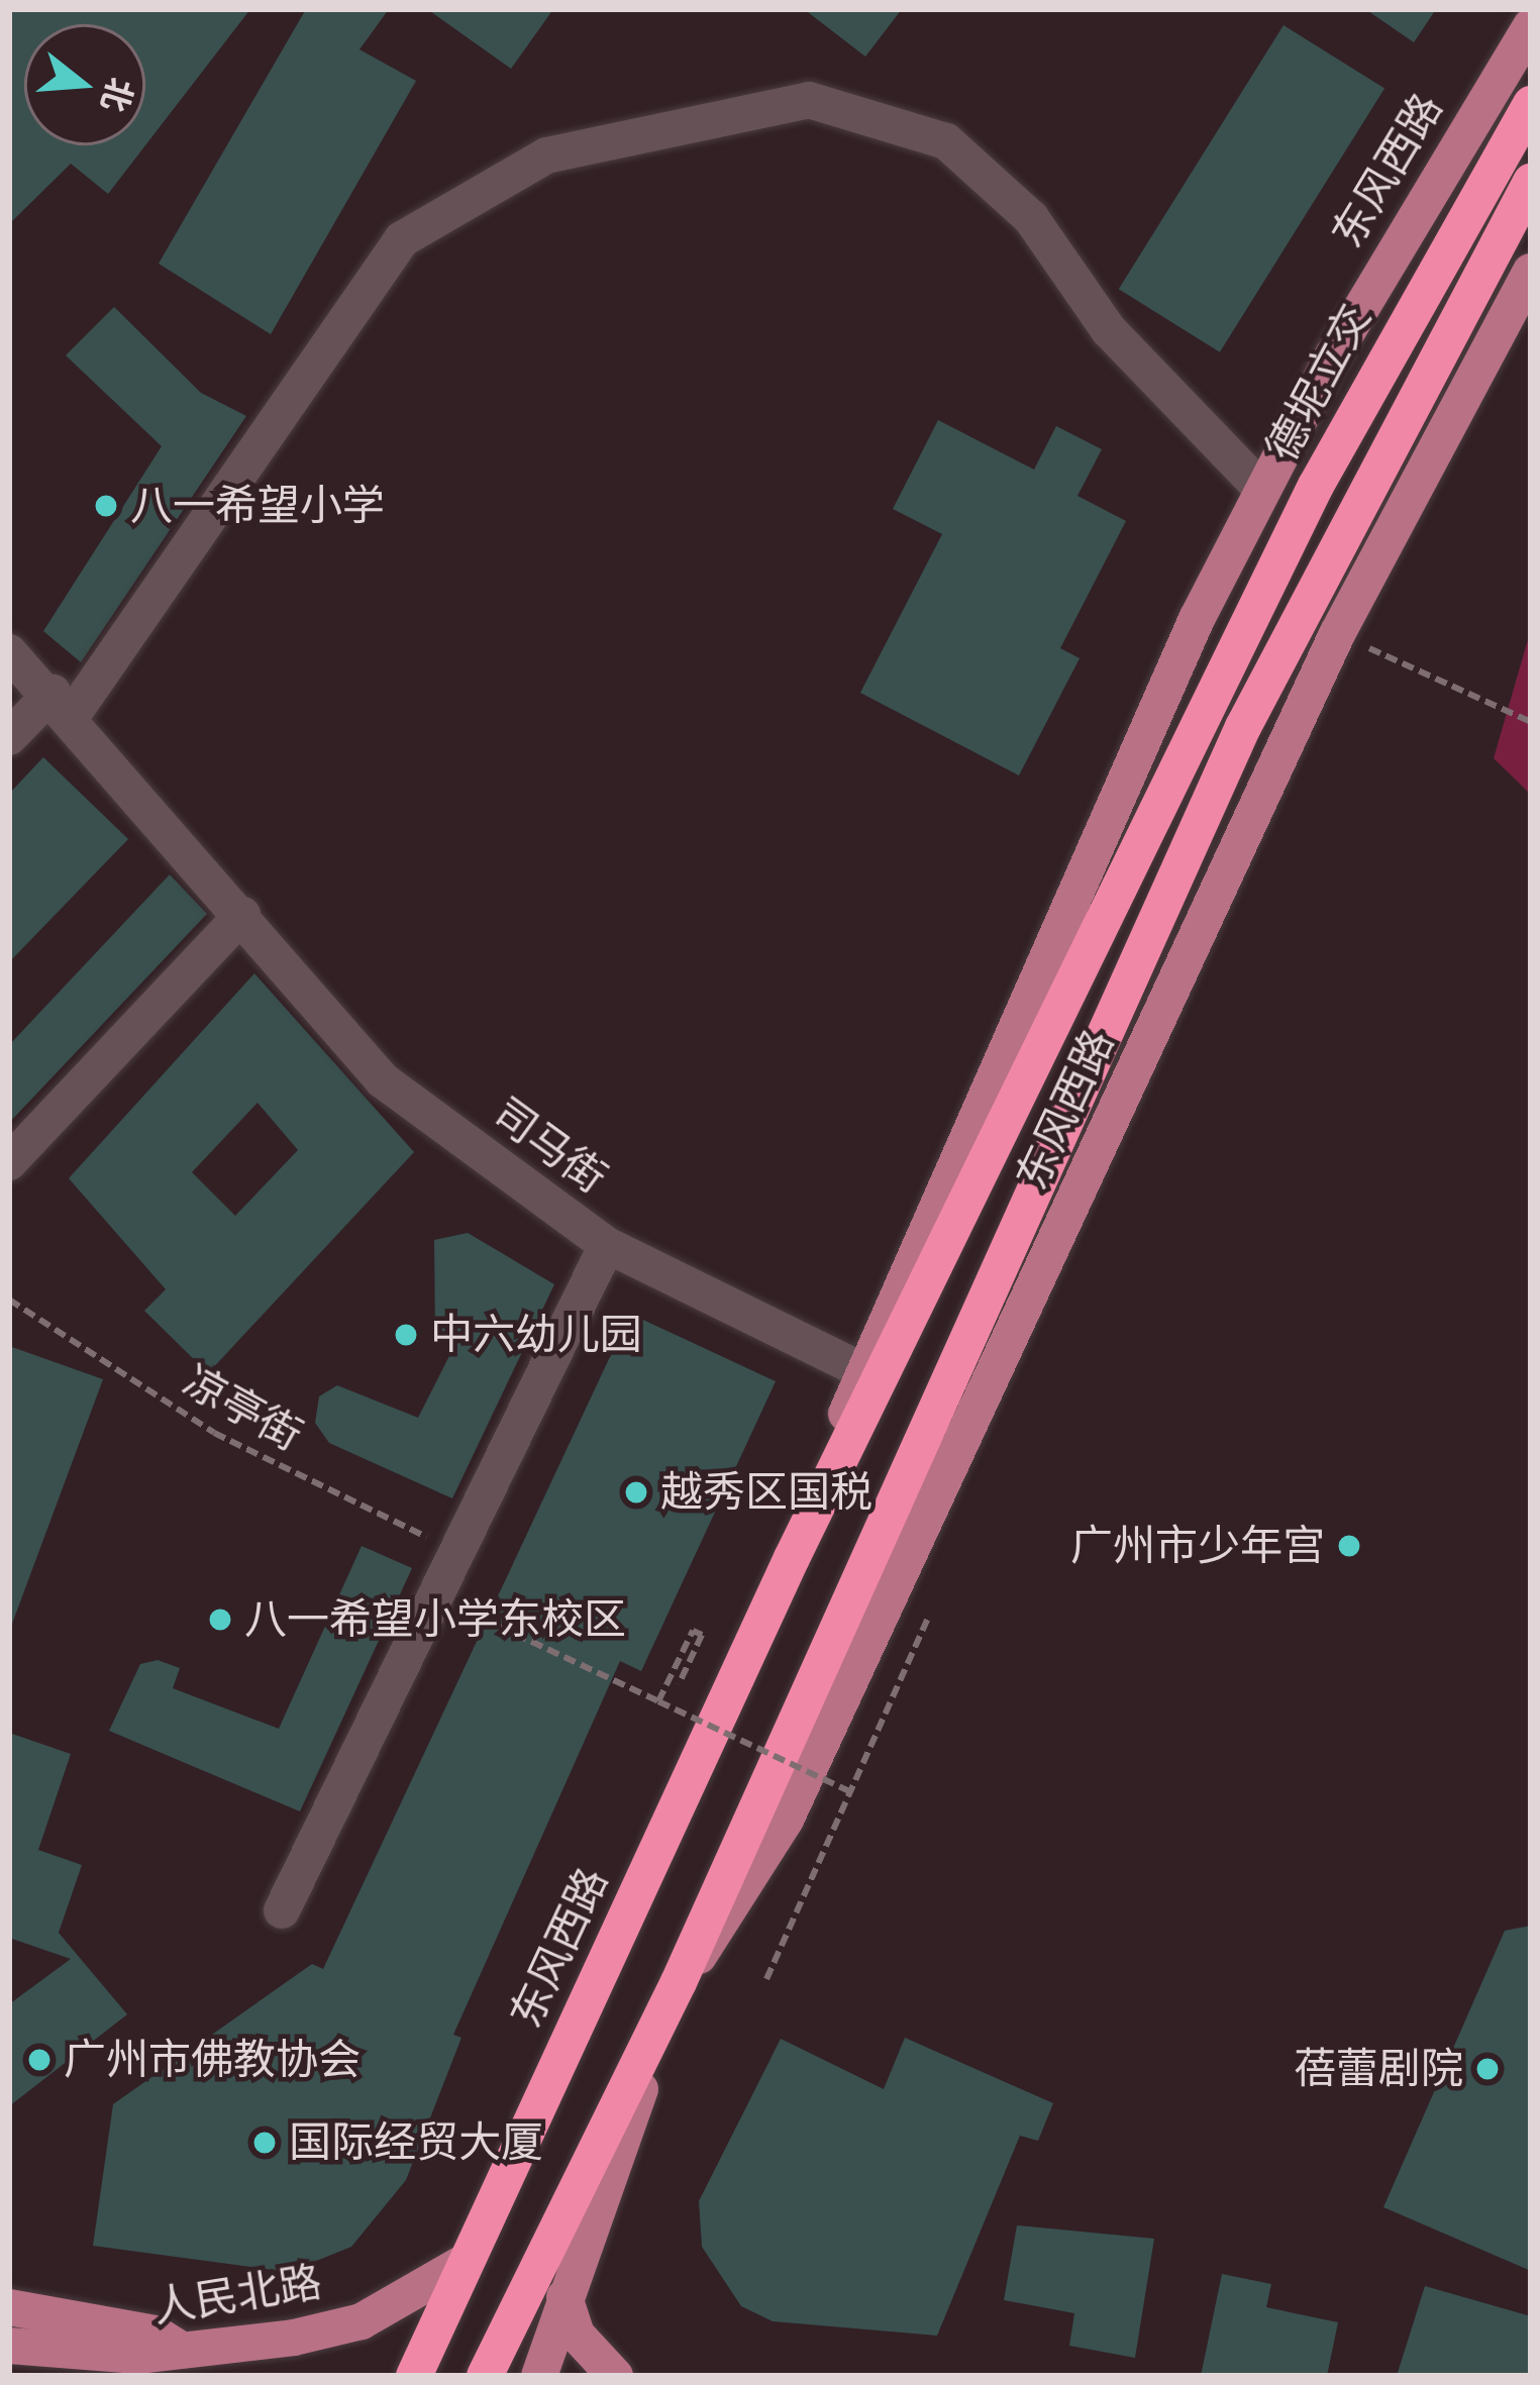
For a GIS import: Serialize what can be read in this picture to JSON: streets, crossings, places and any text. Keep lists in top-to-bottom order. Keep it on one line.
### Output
{"streets":{"highway":["东风西路","德坭立交"],"main road":["人民北路"],"street":["司马街"],"path":["凉亭街"]},"crossings":[["东风西路","德坭立交"],["东风西路","司马街"],["东风西路","人民北路"]],"places":["八一希望小学","中六幼儿园","越秀区国税","广州市少年宫","八一希望小学东校区","广州市佛教协会","蓓蕾剧院","国际经贸大厦"],"north":"right"}
